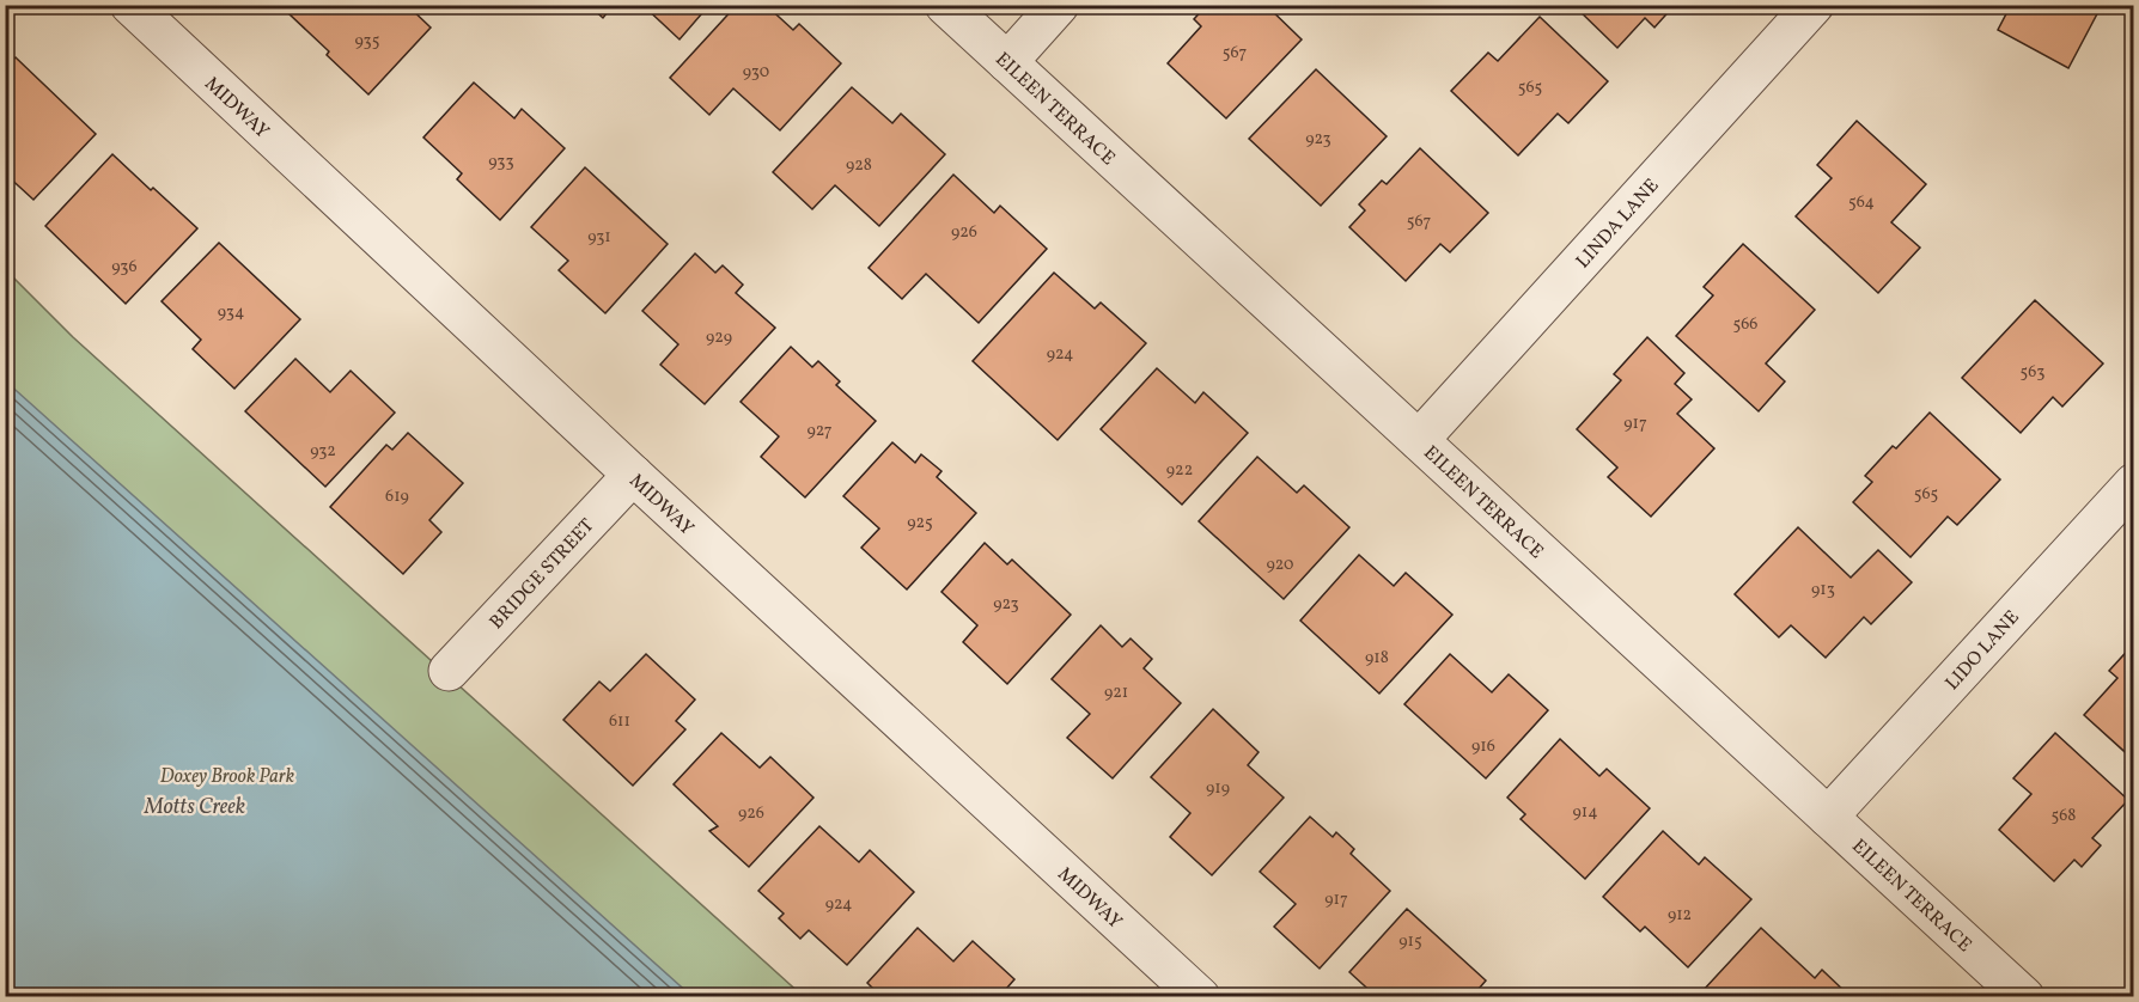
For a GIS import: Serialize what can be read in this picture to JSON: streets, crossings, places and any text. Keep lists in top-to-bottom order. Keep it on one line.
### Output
{"streets":{"street":["MIDWAY","EILEEN TERRACE","LINDA LANE","BRIDGE STREET","LIDO LANE"]},"crossings":[["MIDWAY","BRIDGE STREET"],["EILEEN TERRACE","LINDA LANE"],["EILEEN TERRACE","LIDO LANE"]],"water":["Motts Creek"],"parks":["Doxey Brook Park"],"house_numbers":["935","567","930","565","923","933","928","564","567","926","931","936","934","566","929","924","563","917","927","932","922","565","619","925","920","913","923","918","921","611","916","919","914","926","568","917","924","912","915"]}
